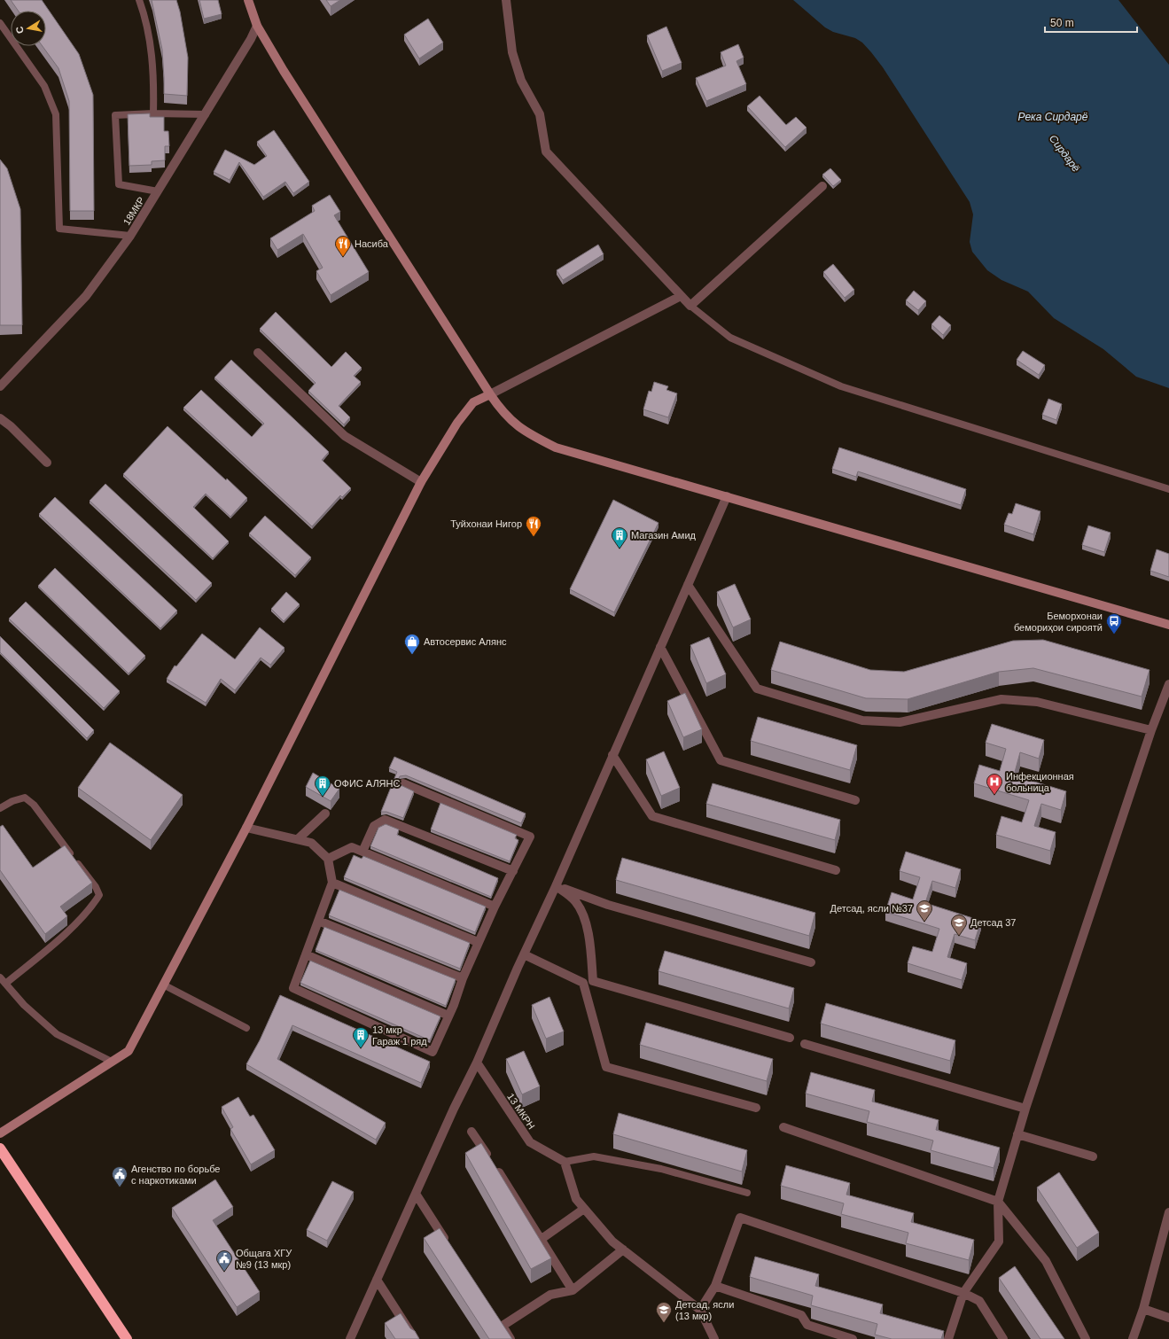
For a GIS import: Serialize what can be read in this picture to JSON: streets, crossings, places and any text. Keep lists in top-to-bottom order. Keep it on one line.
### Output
{"streets":{"street":["18МКР","13 МКРН"]},"water":["Река Сирдарё","Сирдарё"],"places":{"restaurant":["Насиба","Туйхонаи Нигор"],"building":["Магазин Амид","ОФИС АЛЯНС","13 мкр Гараж 1 ряд"],"bus stop":["Беморхонаи бемориҳои сироятӣ"],"shop":["Автосервис Алянс"],"hospital":["Инфекционная больница"],"school or university":["Детсад, ясли №37","Детсад 37","Детсад, ясли (13 мкр)"],"public building":["Агенство по борьбе с наркотиками","Общага ХГУ №9 (13 мкр)"]},"scale_bar":"50 m","north":"left"}
